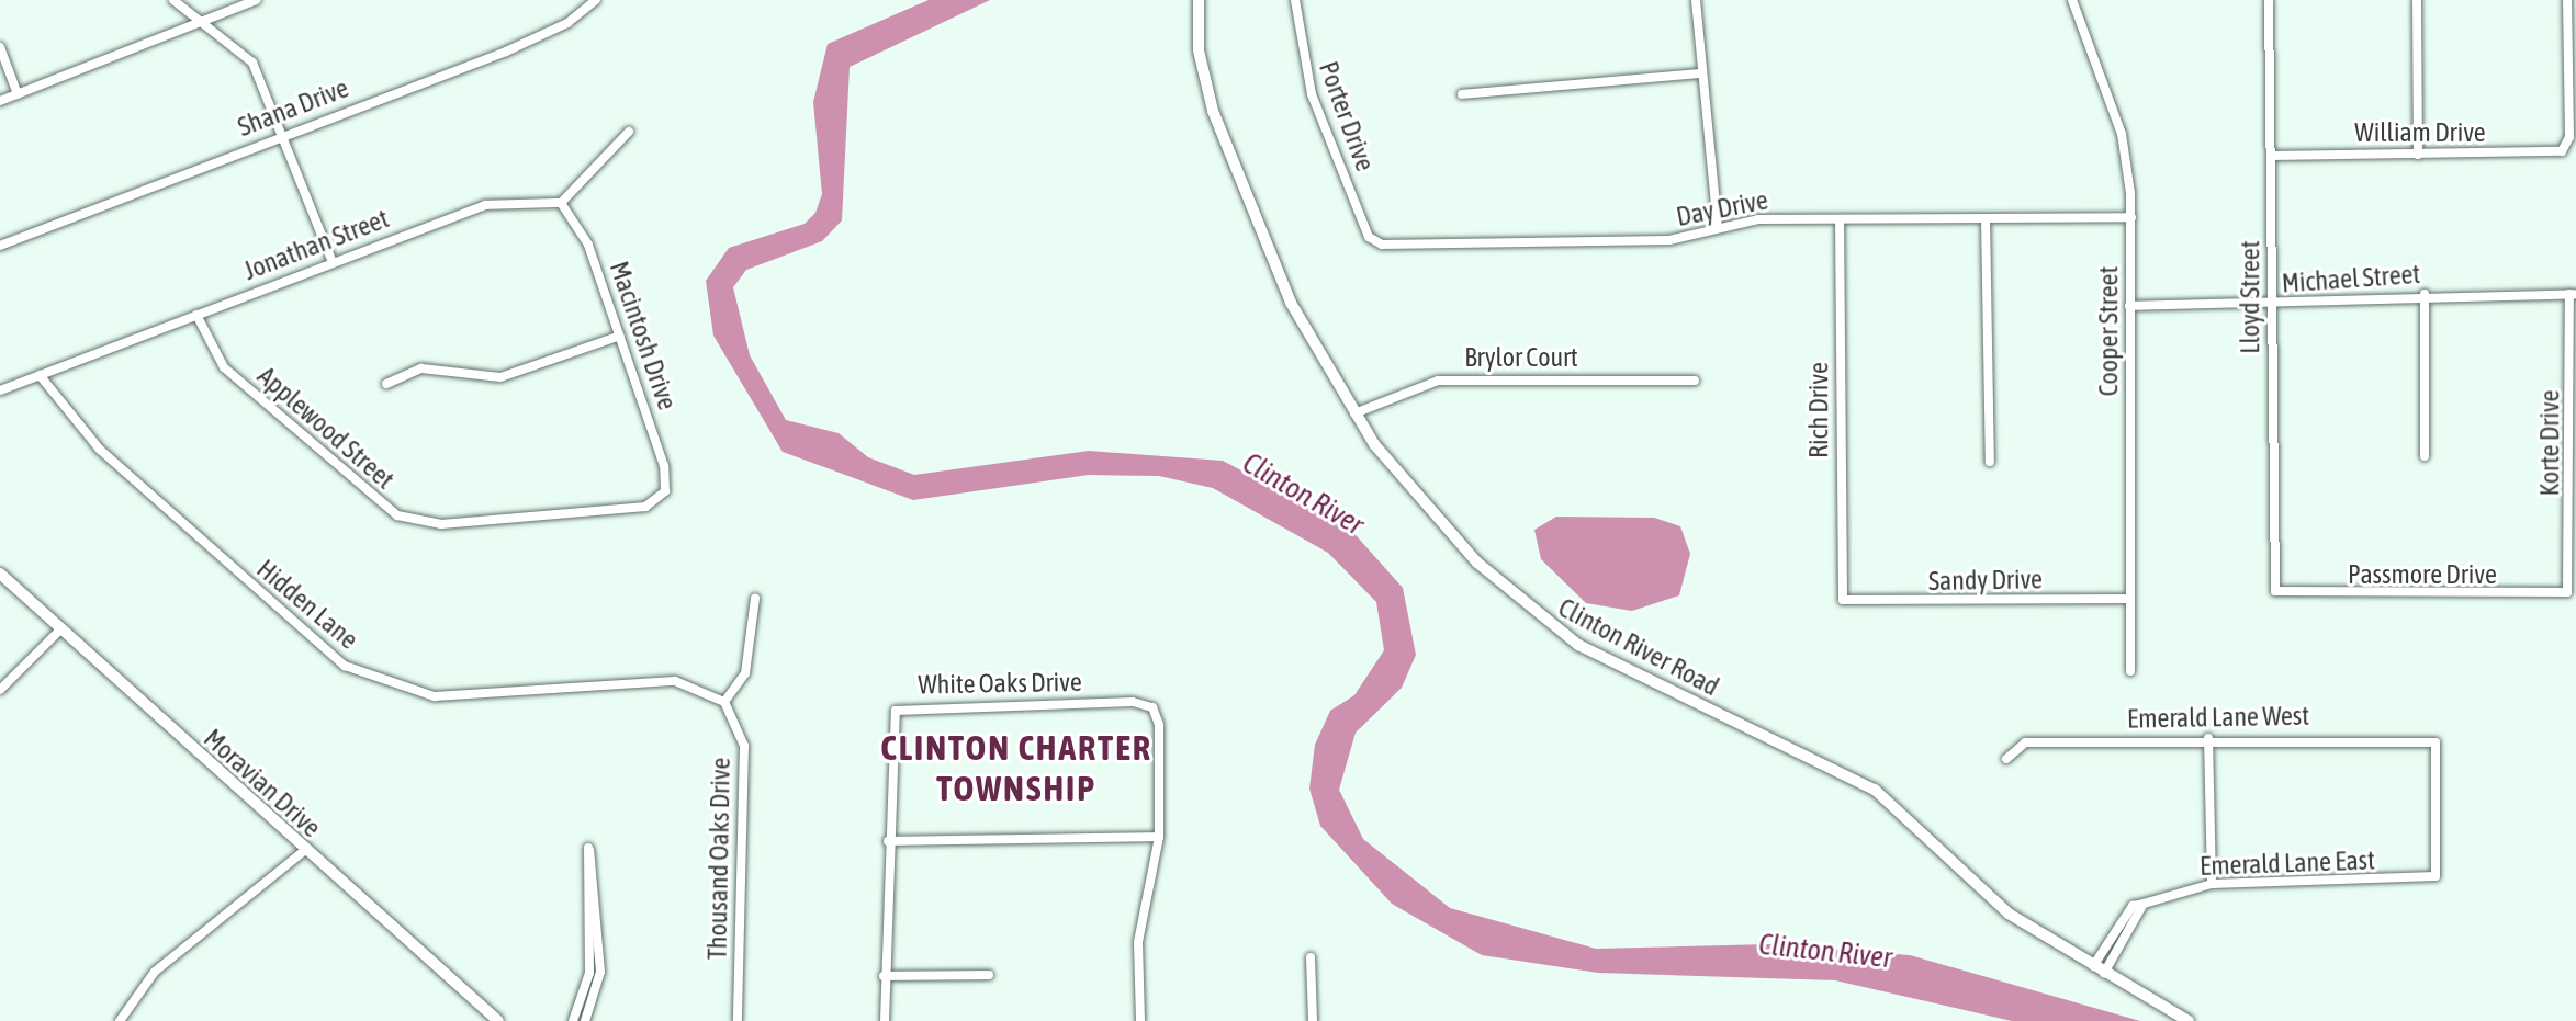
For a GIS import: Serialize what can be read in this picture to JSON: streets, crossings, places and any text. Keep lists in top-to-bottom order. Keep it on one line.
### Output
{"streets":{"street":["Shana Drive","Porter Drive","William Drive","Day Drive","Jonathan Street","Michael Street","Lloyd Street","Cooper Street","Macintosh Drive","Brylor Court","Rich Drive","Applewood Street","Korte Drive","Passmore Drive","Sandy Drive","Hidden Lane","Clinton River Road","White Oaks Drive","Emerald Lane West","Moravian Drive","Thousand Oaks Drive","Emerald Lane East"]},"crossings":[["Porter Drive","Day Drive"],["William Drive","Lloyd Street"],["Day Drive","Cooper Street"],["Day Drive","Rich Drive"],["Jonathan Street","Macintosh Drive"],["Jonathan Street","Applewood Street"],["Jonathan Street","Hidden Lane"],["Michael Street","Lloyd Street"],["Michael Street","Cooper Street"],["Michael Street","Korte Drive"],["Lloyd Street","Passmore Drive"],["Cooper Street","Sandy Drive"],["Macintosh Drive","Applewood Street"],["Brylor Court","Clinton River Road"],["Rich Drive","Sandy Drive"],["Korte Drive","Passmore Drive"],["Hidden Lane","Thousand Oaks Drive"],["Clinton River Road","Emerald Lane East"],["Emerald Lane West","Emerald Lane East"]],"districts":["CLINTON CHARTER TOWNSHIP"],"water":["Clinton River"]}
